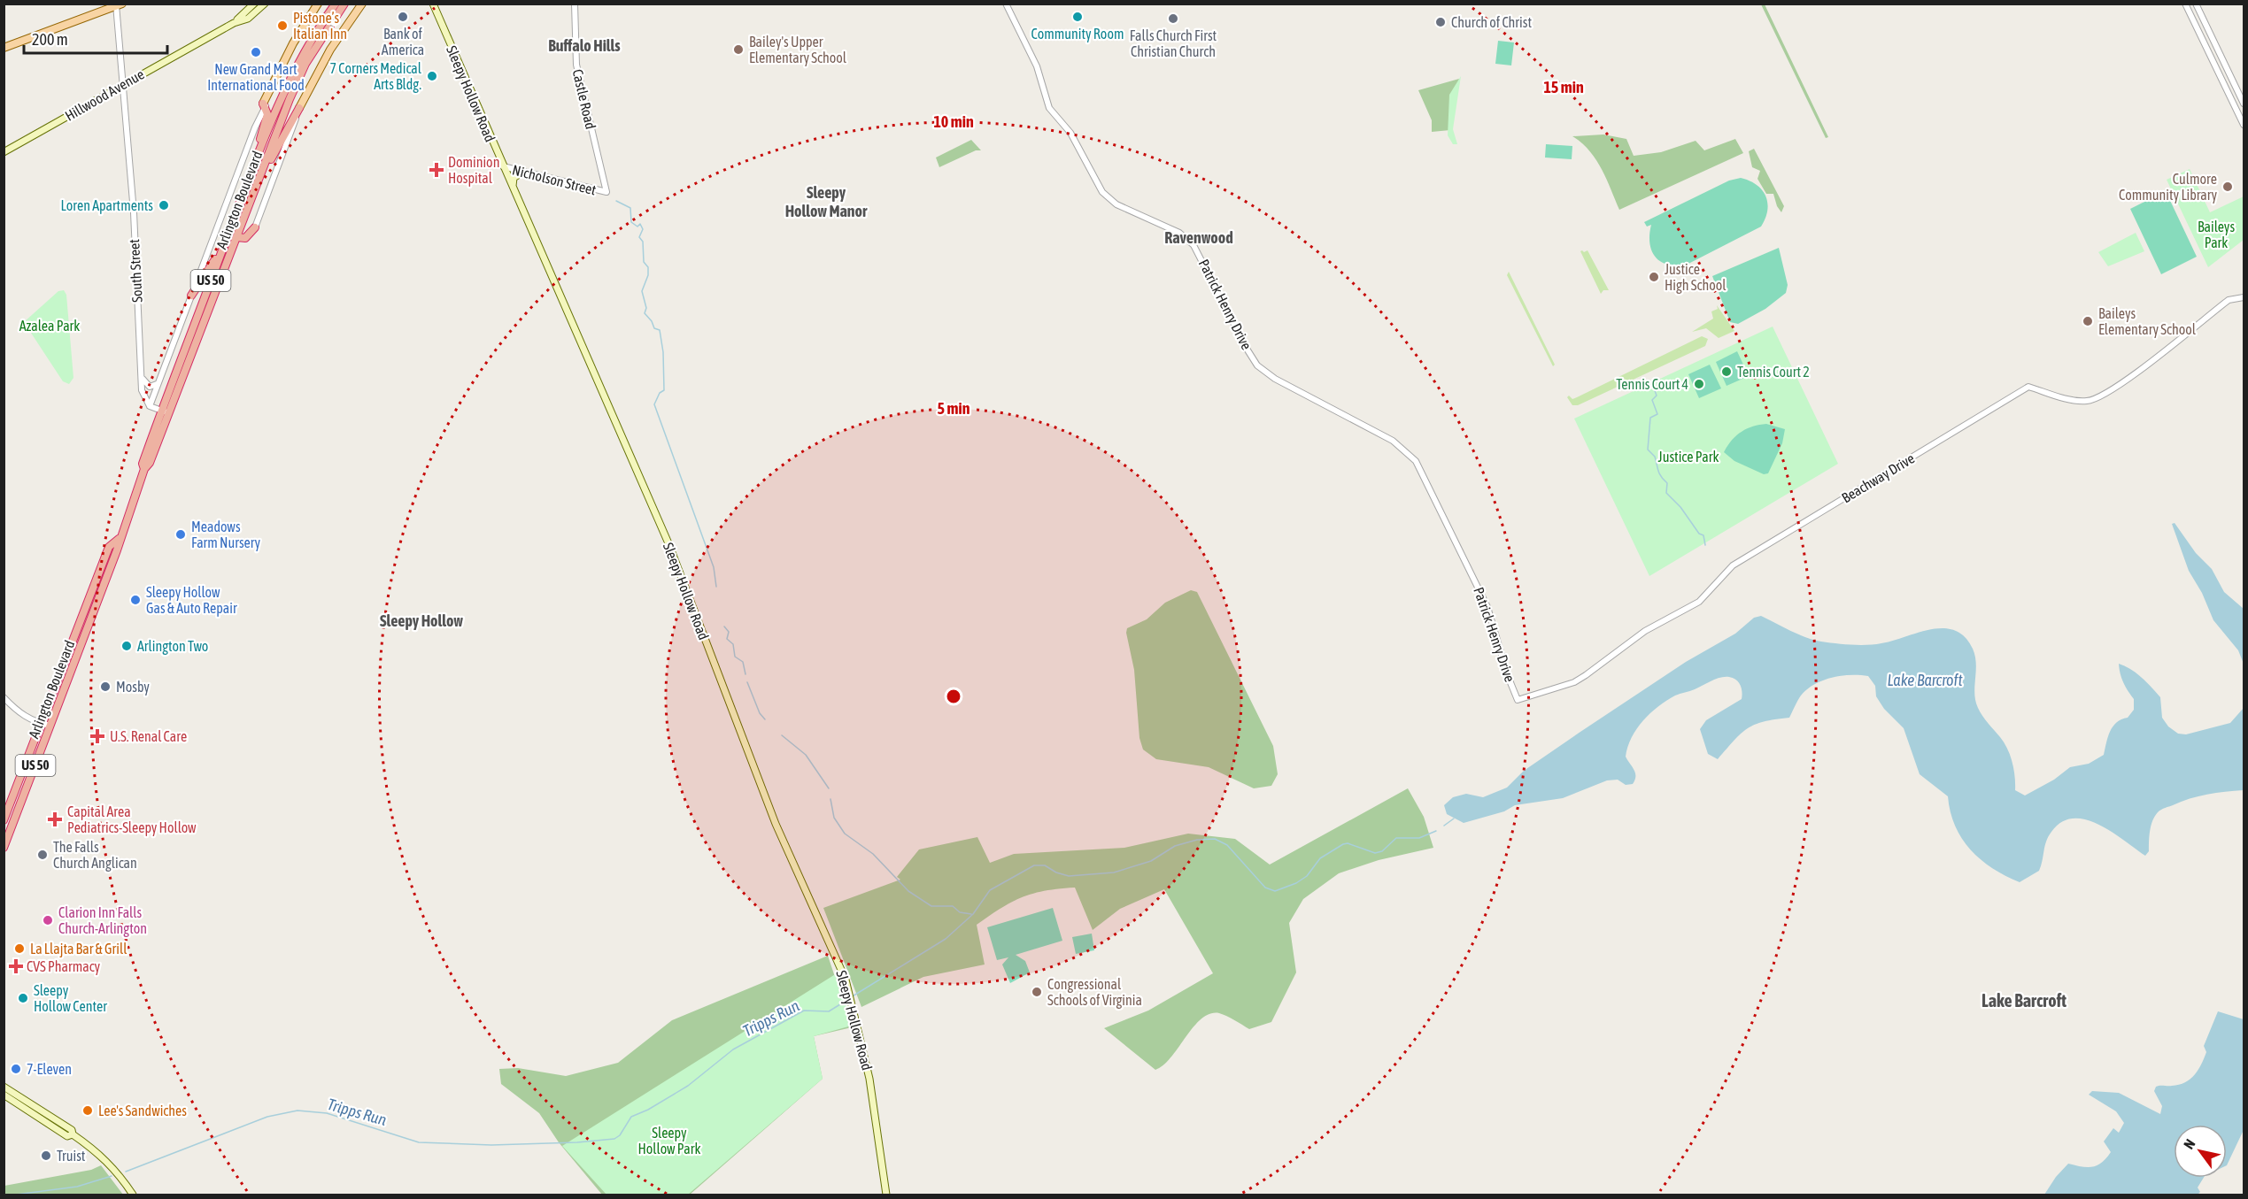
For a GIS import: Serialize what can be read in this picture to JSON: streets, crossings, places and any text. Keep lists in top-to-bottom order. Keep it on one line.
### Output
{"streets":{"highway":["Arlington Boulevard","US 50"],"main road":["Sleepy Hollow Road","Hillwood Avenue"],"street":["Castle Road","Nicholson Street","South Street","Patrick Henry Drive","Beachway Drive"]},"crossings":[["Sleepy Hollow Road","Nicholson Street"],["Hillwood Avenue","South Street"],["Castle Road","Nicholson Street"],["Patrick Henry Drive","Beachway Drive"]],"districts":["Buffalo Hills","Sleepy Hollow Manor","Ravenwood","Sleepy Hollow","Lake Barcroft"],"water":["Lake Barcroft","Tripps Run"],"parks":["Baileys Park","Azalea Park","Justice Park","Sleepy Hollow Park"],"places":{"other":["Bank of America","Community Room","Falls Church First Christian Church","Church of Christ","Pistone’s Italian Inn","Bailey's Upper Elementary School","New Grand Mart International Food","7 Corners Medical Arts Bldg.","Culmore Community Library","Loren Apartments","Justice High School","Baileys Elementary School","Tennis Court 2","Tennis Court 4","Meadows Farm Nursery","Sleepy Hollow Gas & Auto Repair","Arlington Two","Mosby","The Falls Church Anglican","Clarion Inn Falls Church-Arlington","La Llajta Bar & Grill","Congressional Schools of Virginia","Sleepy Hollow Center","7-Eleven","Lee's Sandwiches","Truist"],"health":["Dominion Hospital","U.S. Renal Care","Capital Area Pediatrics-Sleepy Hollow","CVS Pharmacy"]},"scale_bar":"200 m","north":"top left","rings":["15 min","10 min","5 min"]}
